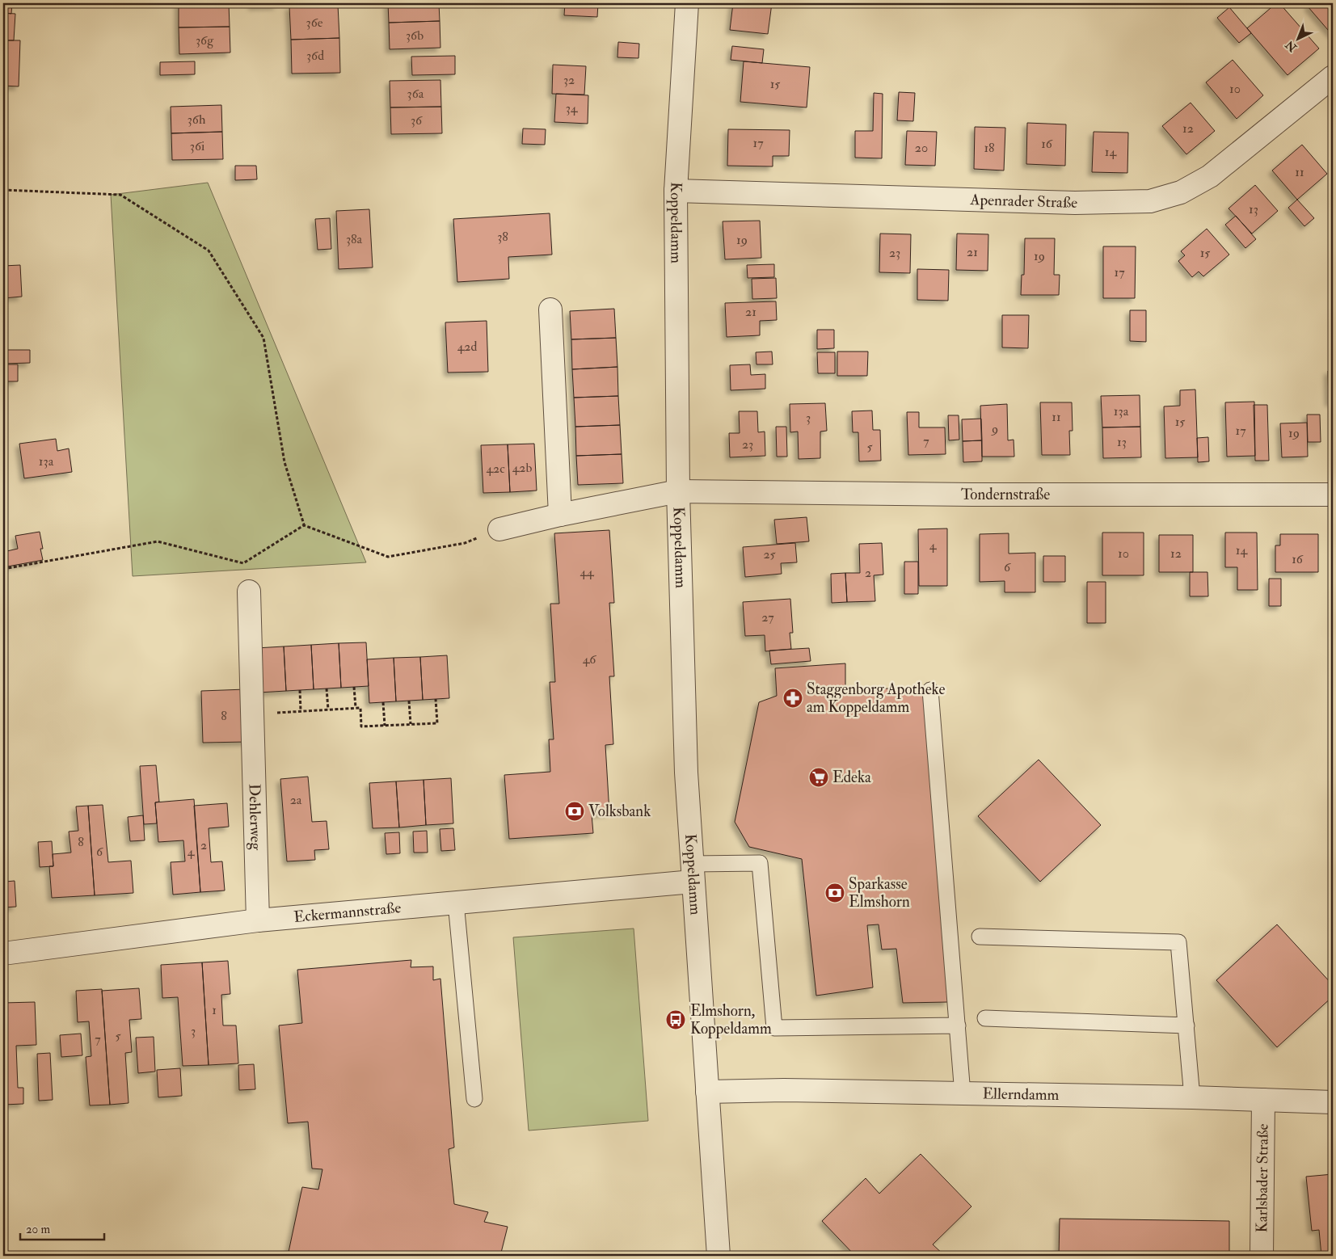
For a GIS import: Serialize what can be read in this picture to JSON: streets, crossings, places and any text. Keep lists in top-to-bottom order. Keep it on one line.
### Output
{"streets":{"street":["Apenrader Straße","Koppeldamm","Tondernstraße","Dehlerweg","Eckermannstraße","Ellerndamm","Karlsbader Straße"]},"crossings":[["Apenrader Straße","Koppeldamm"],["Koppeldamm","Tondernstraße"],["Koppeldamm","Eckermannstraße"],["Koppeldamm","Ellerndamm"],["Dehlerweg","Eckermannstraße"],["Ellerndamm","Karlsbader Straße"]],"places":{"pharmacy":["Staggenborg Apotheke am Koppeldamm"],"supermarket":["Edeka"],"bank":["Volksbank","Sparkasse Elmshorn"],"bus stop":["Elmshorn, Koppeldamm"]},"house_numbers":["36e","36b","36g","36d","32","15","10","36a","34","36h","36","12","17","16","36i","20","18","14","11","13","38","38a","19","21","23","15","19","17","21","42d","13a","11","3","15","9","17","19","7","13","23","5","13a","42b","42c","4","14","10","12","25","16","6","44","2","27","46","8","2a","8","2","6","4","1","3","5","7"],"scale_bar":"20 m","north":"bottom left"}
